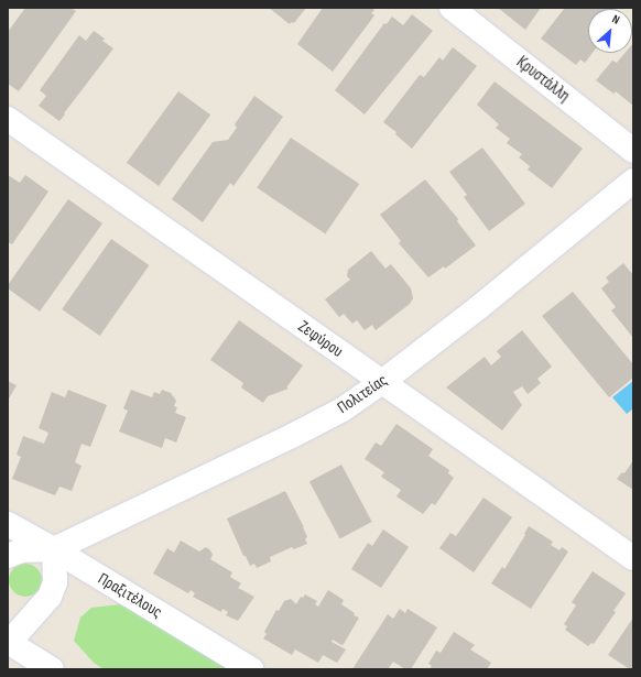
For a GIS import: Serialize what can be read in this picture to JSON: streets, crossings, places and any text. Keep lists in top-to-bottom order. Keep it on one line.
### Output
{"streets":{"street":["Κρυστάλλη","Ζεφύρου","Πολιτείας","Πραξιτέλους"]},"crossings":[["Ζεφύρου","Πολιτείας"],["Πολιτείας","Πραξιτέλους"]],"north":"top right"}
